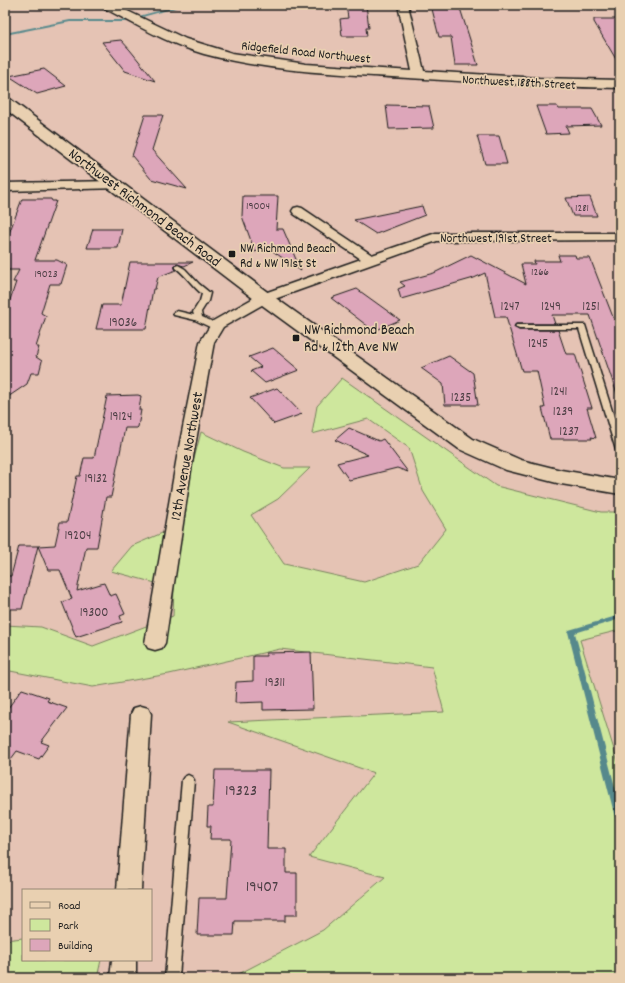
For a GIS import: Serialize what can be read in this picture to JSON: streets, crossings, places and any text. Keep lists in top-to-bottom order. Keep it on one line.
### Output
{"streets":{"main road":["Northwest Richmond Beach Road"],"street":["Ridgefield Road Northwest","Northwest 188th Street","Northwest 191st Street","12th Avenue Northwest"]},"crossings":[["Ridgefield Road Northwest","Northwest 188th Street"],["Northwest Richmond Beach Road","Northwest 191st Street"],["Northwest Richmond Beach Road","12th Avenue Northwest"],["Northwest 191st Street","12th Avenue Northwest"]],"places":{"transit":["NW Richmond Beach Rd & NW 191st St","NW Richmond Beach Rd & 12th Ave NW"]},"house_numbers":["19004","1281","1266","19023","1247","1249","1251","19036","1245","1241","1235","1239","19124","1237","19132","19204","19300","19311","19323","19407"],"legend":["Road","Park","Building"]}
